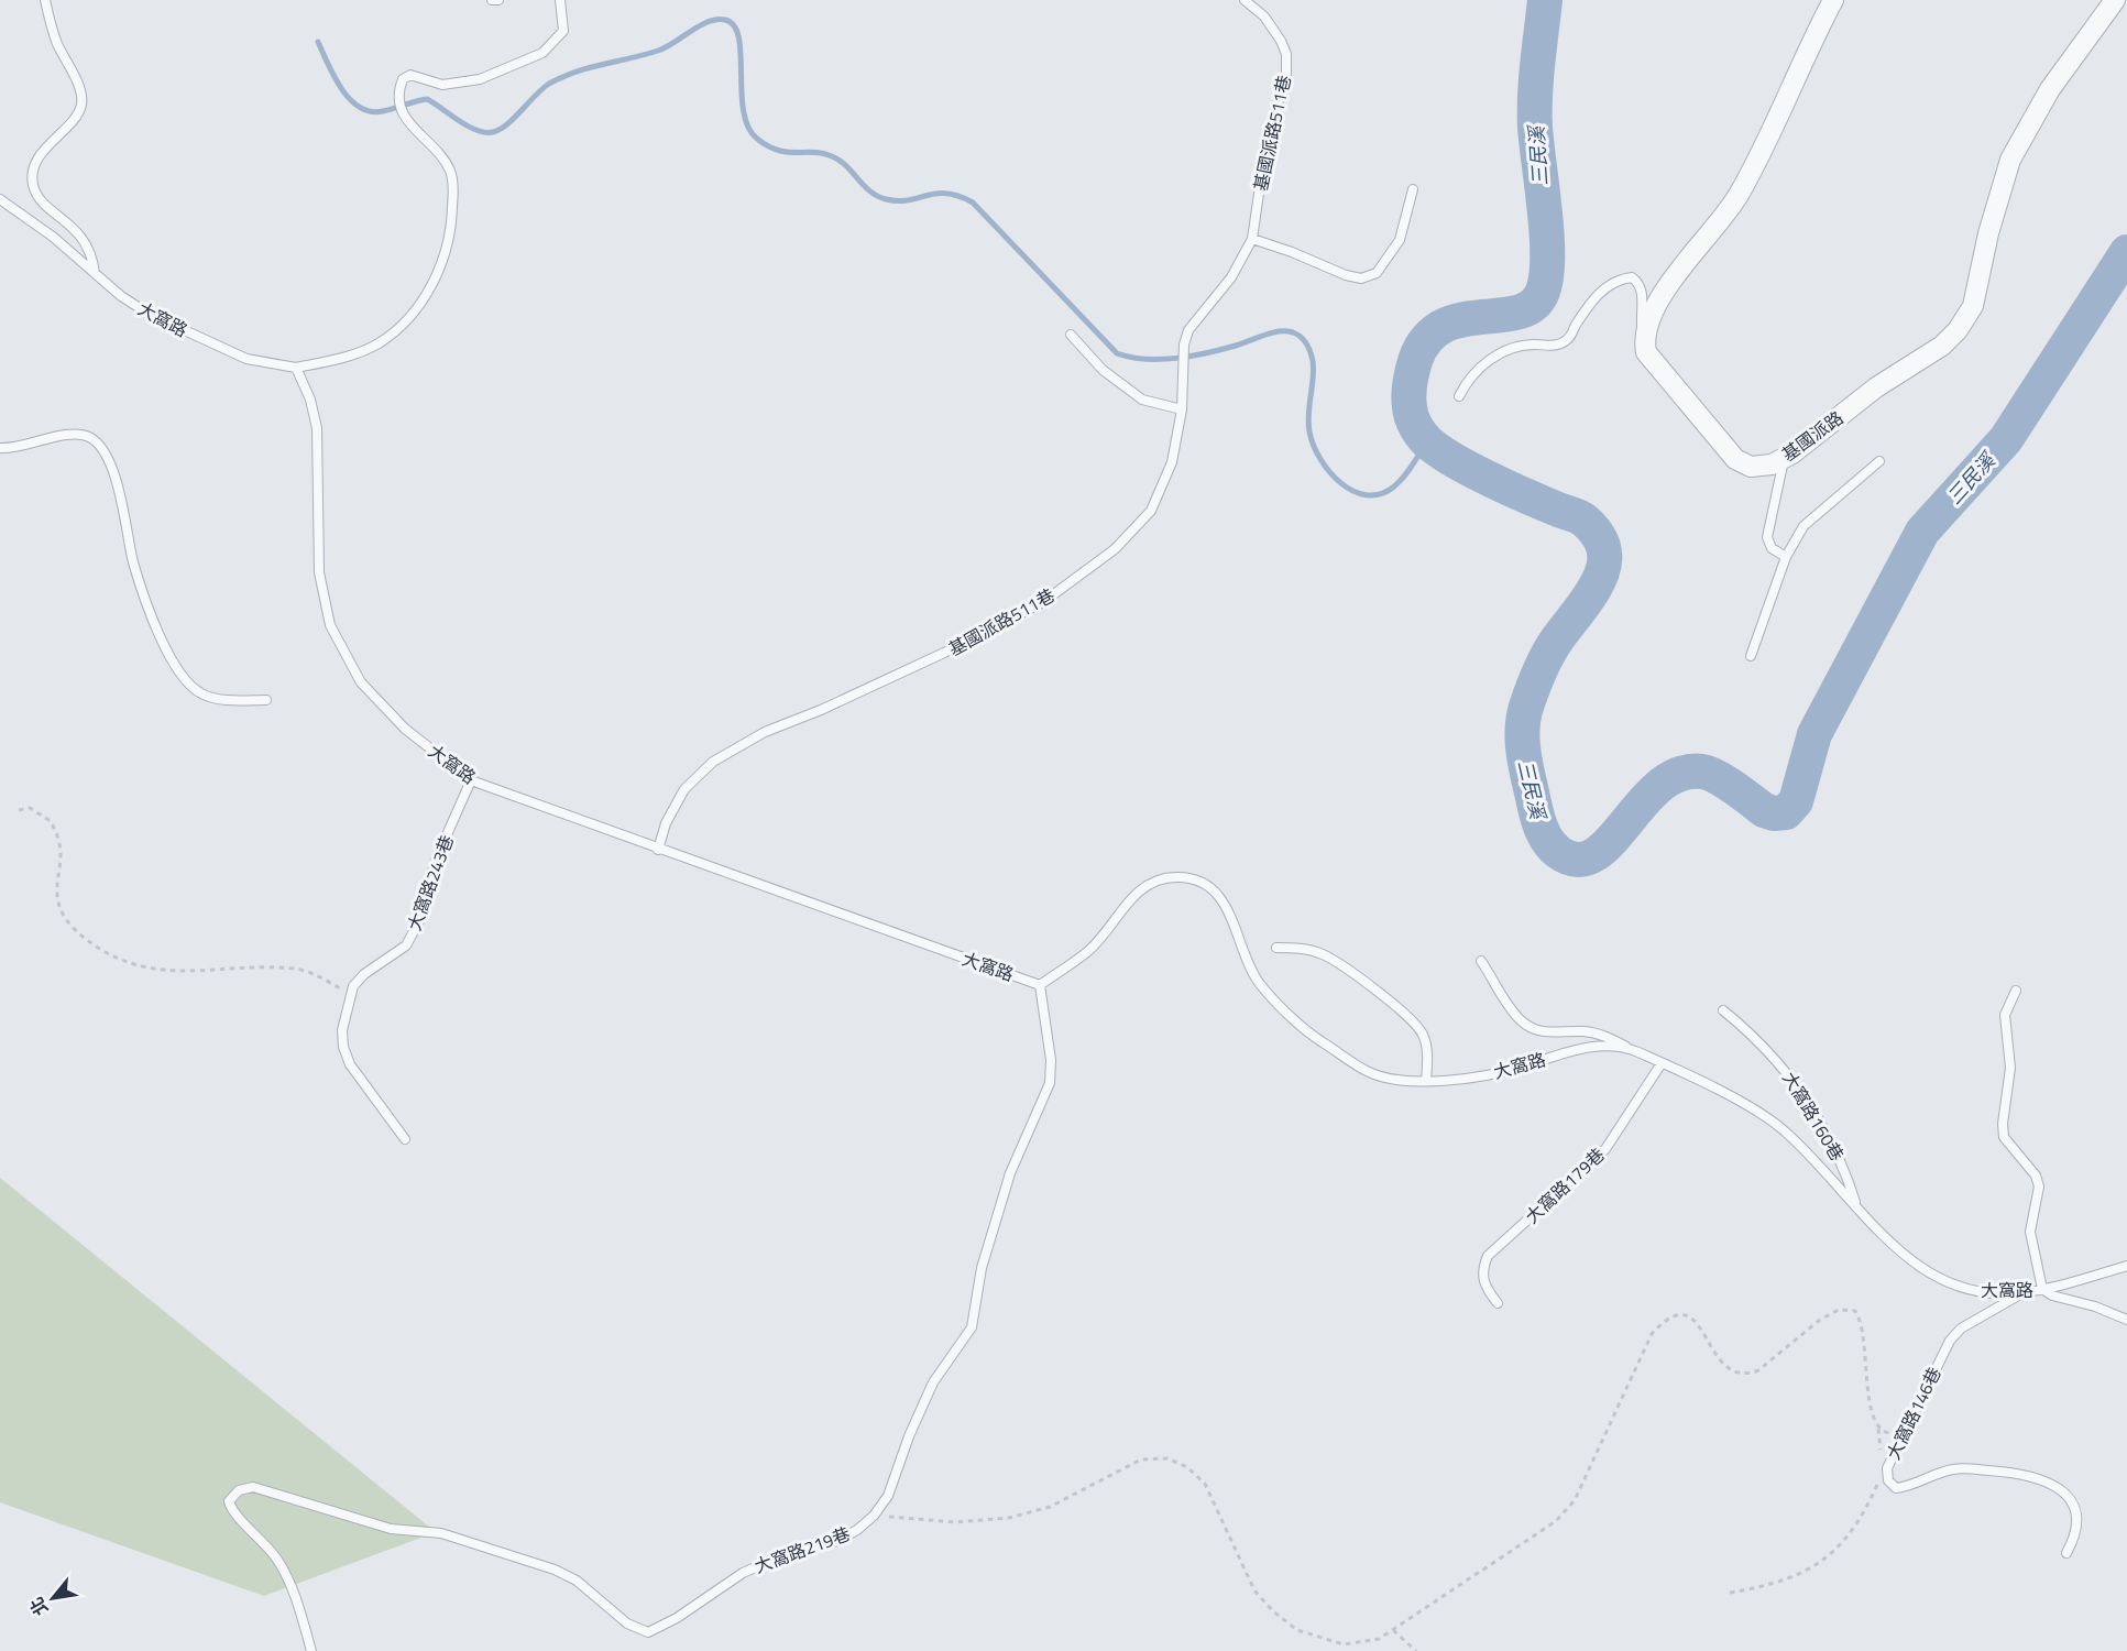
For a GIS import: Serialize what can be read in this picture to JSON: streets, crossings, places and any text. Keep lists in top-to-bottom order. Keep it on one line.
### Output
{"streets":{"street":["基國派路"],"lane":["基國派路511巷","大窩路","大窩路243巷","大窩路160巷","大窩路179巷","大窩路146巷","大窩路219巷"]},"crossings":[["基國派路511巷","大窩路"],["大窩路","大窩路243巷"],["大窩路","大窩路160巷"],["大窩路","大窩路179巷"],["大窩路","大窩路146巷"],["大窩路","大窩路219巷"]],"water":["三民溪"],"north":"bottom left"}
